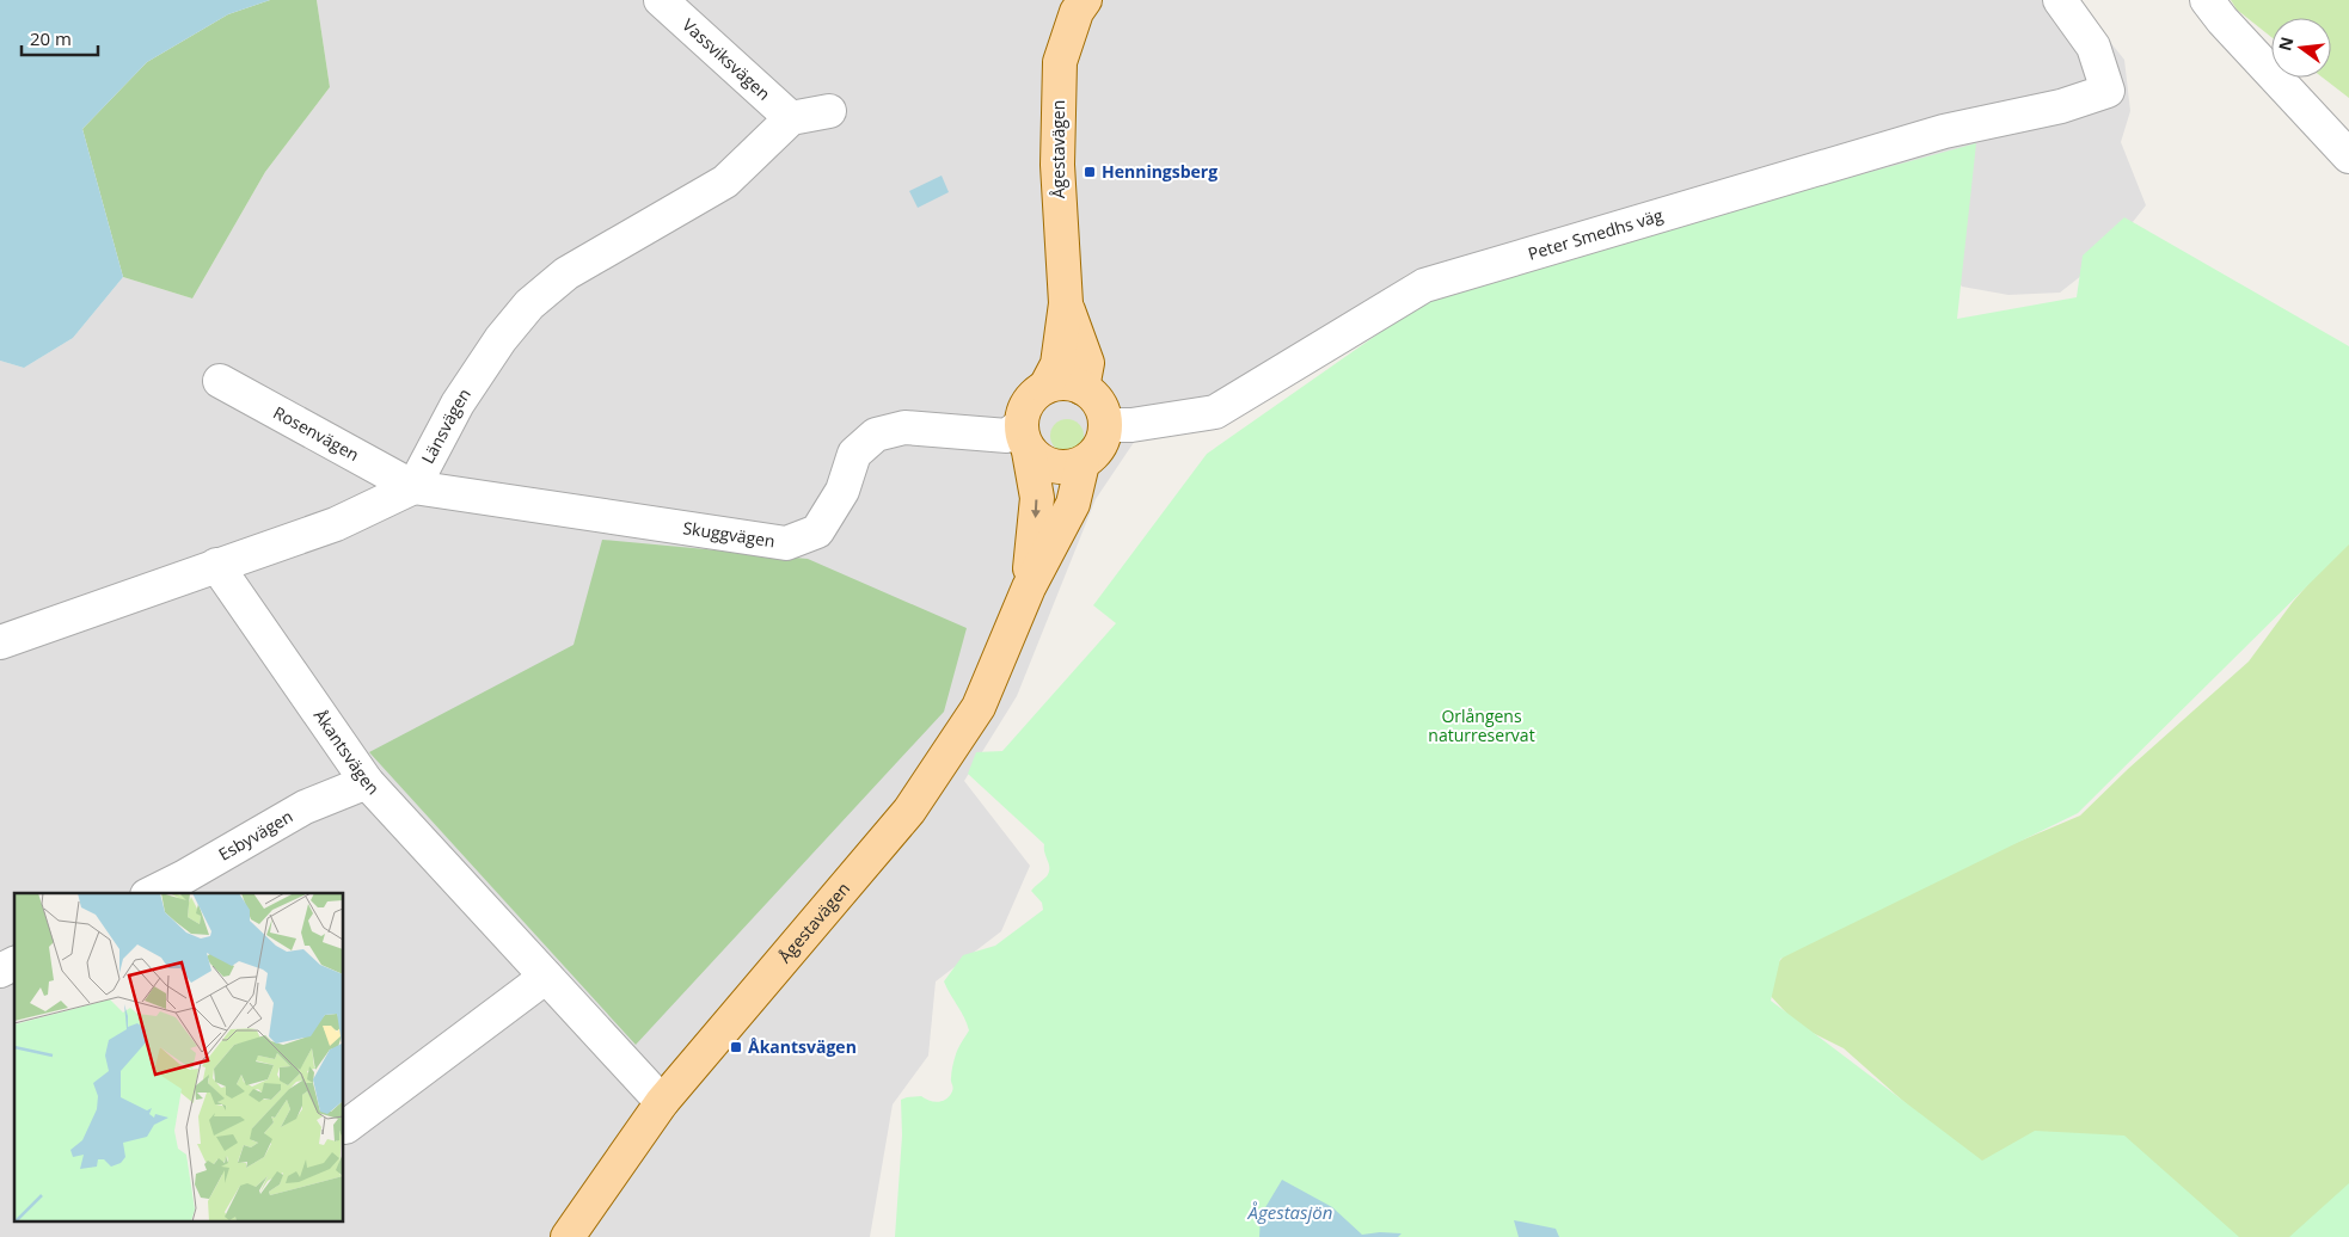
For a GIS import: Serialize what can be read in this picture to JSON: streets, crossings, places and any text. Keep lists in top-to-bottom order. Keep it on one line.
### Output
{"streets":{"main road":["Ågestavägen"],"street":["Vassviksvägen","Peter Smedhs väg","Länsvägen","Rosenvägen","Skuggvägen","Åkantsvägen","Esbyvägen"]},"crossings":[["Vassviksvägen","Länsvägen"],["Ågestavägen","Peter Smedhs väg"],["Ågestavägen","Skuggvägen"],["Ågestavägen","Åkantsvägen"],["Peter Smedhs väg","Skuggvägen"],["Länsvägen","Rosenvägen"],["Länsvägen","Skuggvägen"],["Rosenvägen","Skuggvägen"],["Åkantsvägen","Esbyvägen"]],"water":["Ågestasjön"],"parks":["Orlångens naturreservat"],"places":{"transit":["Henningsberg","Åkantsvägen"]},"scale_bar":"20 m","north":"left"}
